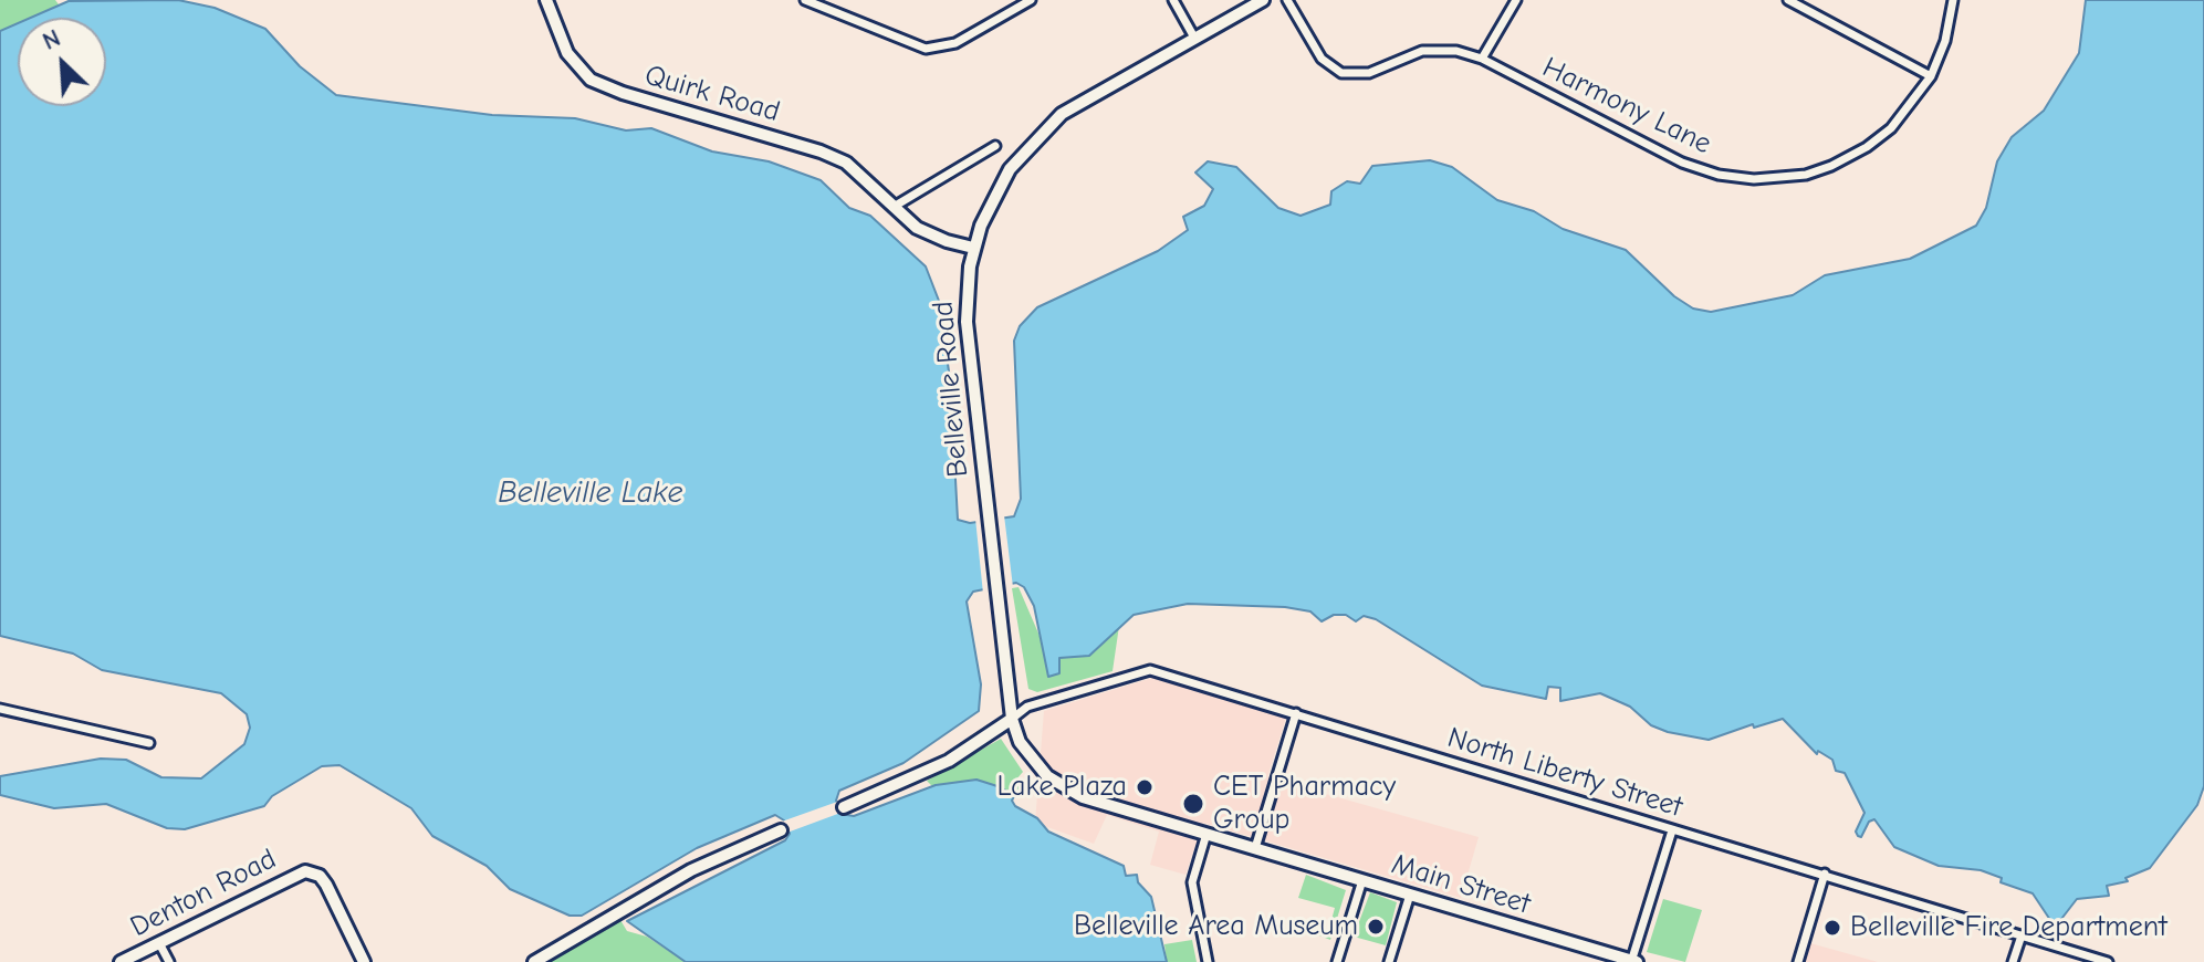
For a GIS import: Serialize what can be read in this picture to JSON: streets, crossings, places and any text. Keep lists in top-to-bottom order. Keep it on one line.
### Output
{"streets":{"main road":["Quirk Road","Belleville Road","Main Street","Denton Road"],"street":["Harmony Lane","North Liberty Street"]},"crossings":[["Quirk Road","Belleville Road"],["Belleville Road","North Liberty Street"],["Belleville Road","Main Street"]],"water":["Belleville Lake"],"places":["Lake Plaza","CET Pharmacy Group","Belleville Area Museum","Belleville Fire Department"],"north":"top left"}
